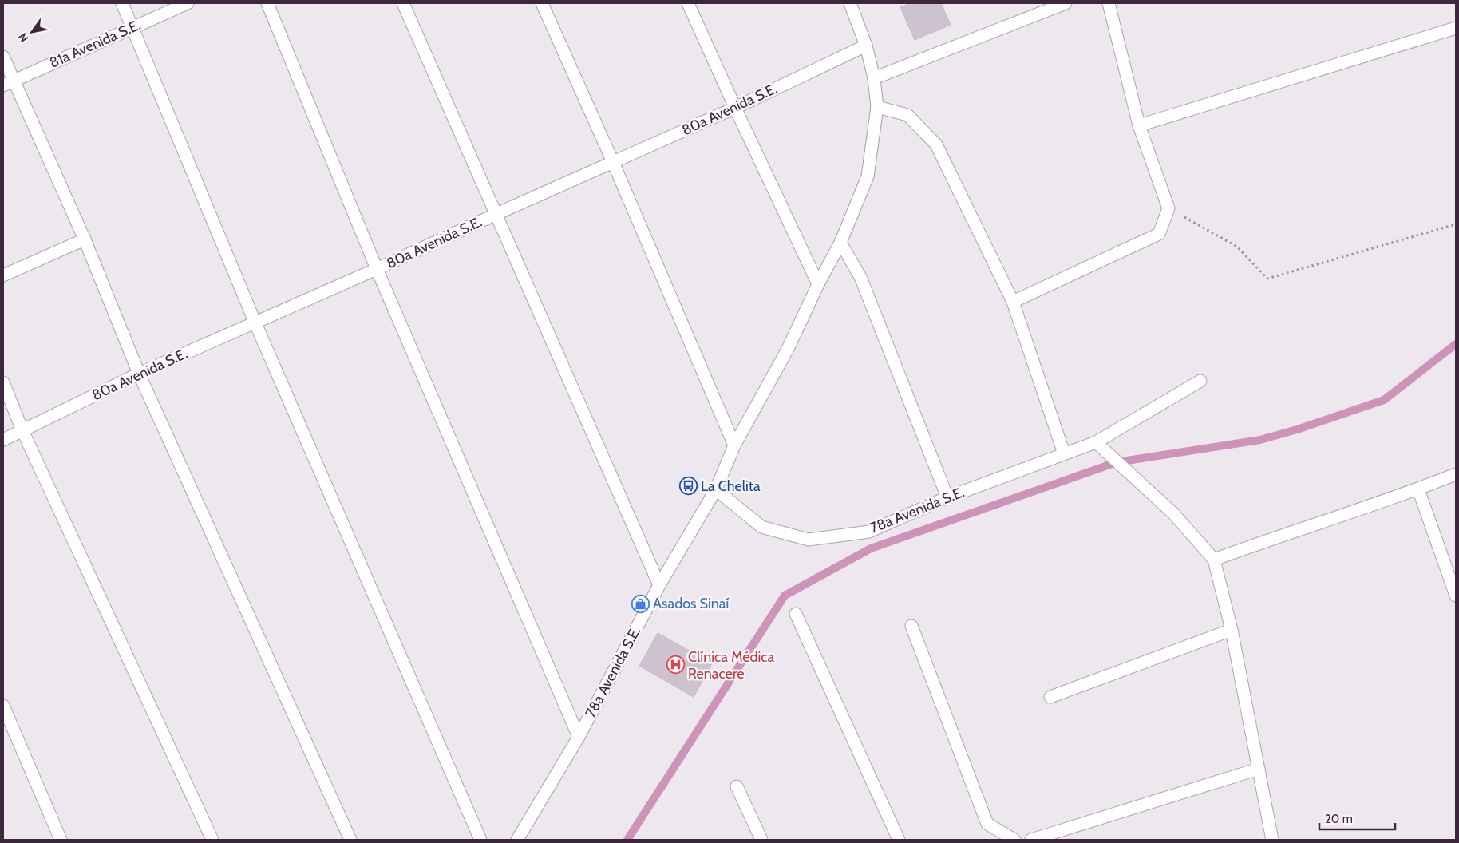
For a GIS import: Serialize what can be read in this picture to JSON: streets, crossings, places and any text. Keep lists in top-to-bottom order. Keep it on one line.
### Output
{"streets":{"street":["81a Avenida S.E.","80a Avenida S.E.","78a Avenida S.E."]},"places":{"bus stop":["La Chelita"],"shop":["Asados Sinaí"],"hospital":["Clínica Médica Renacere"]},"scale_bar":"20 m","north":"bottom left"}
